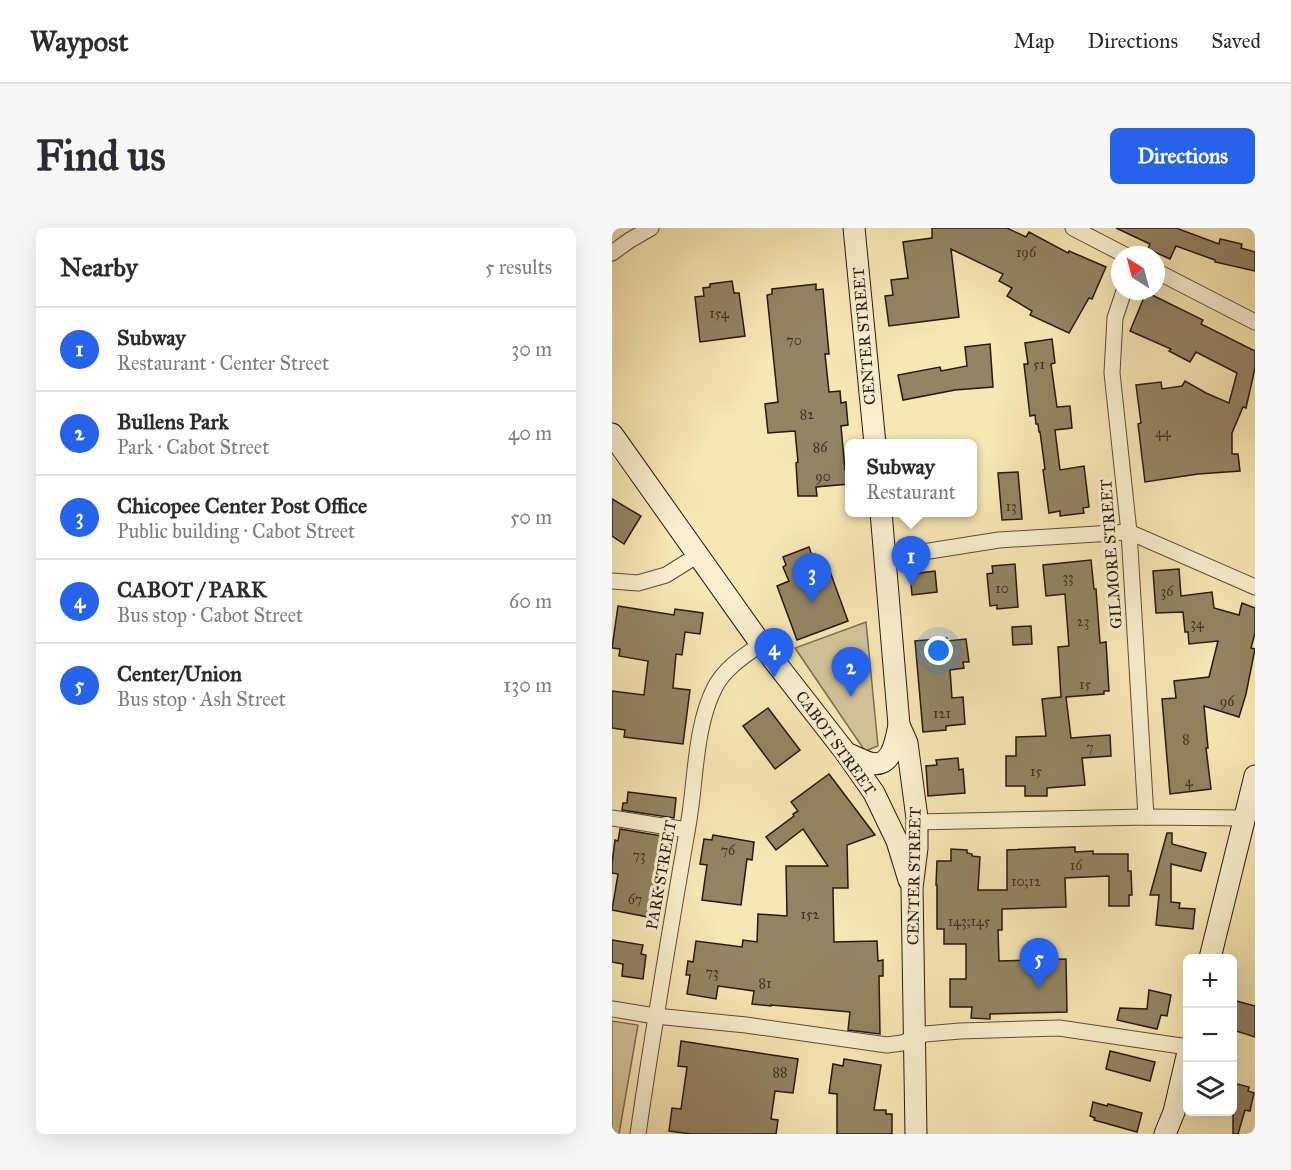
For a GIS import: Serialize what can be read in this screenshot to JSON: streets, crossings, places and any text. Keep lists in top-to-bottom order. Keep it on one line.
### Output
{"streets":{"main road":["CENTER STREET","CABOT STREET"],"street":["GILMORE STREET","PARK STREET"]},"crossings":[["CENTER STREET","CABOT STREET"],["CABOT STREET","PARK STREET"]],"house_numbers":["196","154","70","51","82","44","86","90","13","33","10","36","23","34","15","96","121","8","7","15","4","76","73","16","10;12","67","152","143;145","73","81","88"],"north":"top left","page":{"header":"Waypost","nav":["Map","Directions","Saved"],"buttons":"Directions","title":"Find us","heading":["Nearby","5 results"],"list":[{"mark":"1","name":"Subway","note":"Restaurant · Center Street","value":"30 m"},{"mark":"2","name":"Bullens Park","note":"Park · Cabot Street","value":"40 m"},{"mark":"3","name":"Chicopee Center Post Office","note":"Public building · Cabot Street","value":"50 m"},{"mark":"4","name":"CABOT / PARK","note":"Bus stop · Cabot Street","value":"60 m"},{"mark":"5","name":"Center/Union","note":"Bus stop · Ash Street","value":"130 m"}],"popup":["Subway","Restaurant"],"pins":["1","3","4","2","5"],"map_buttons":["+","−"]}}
